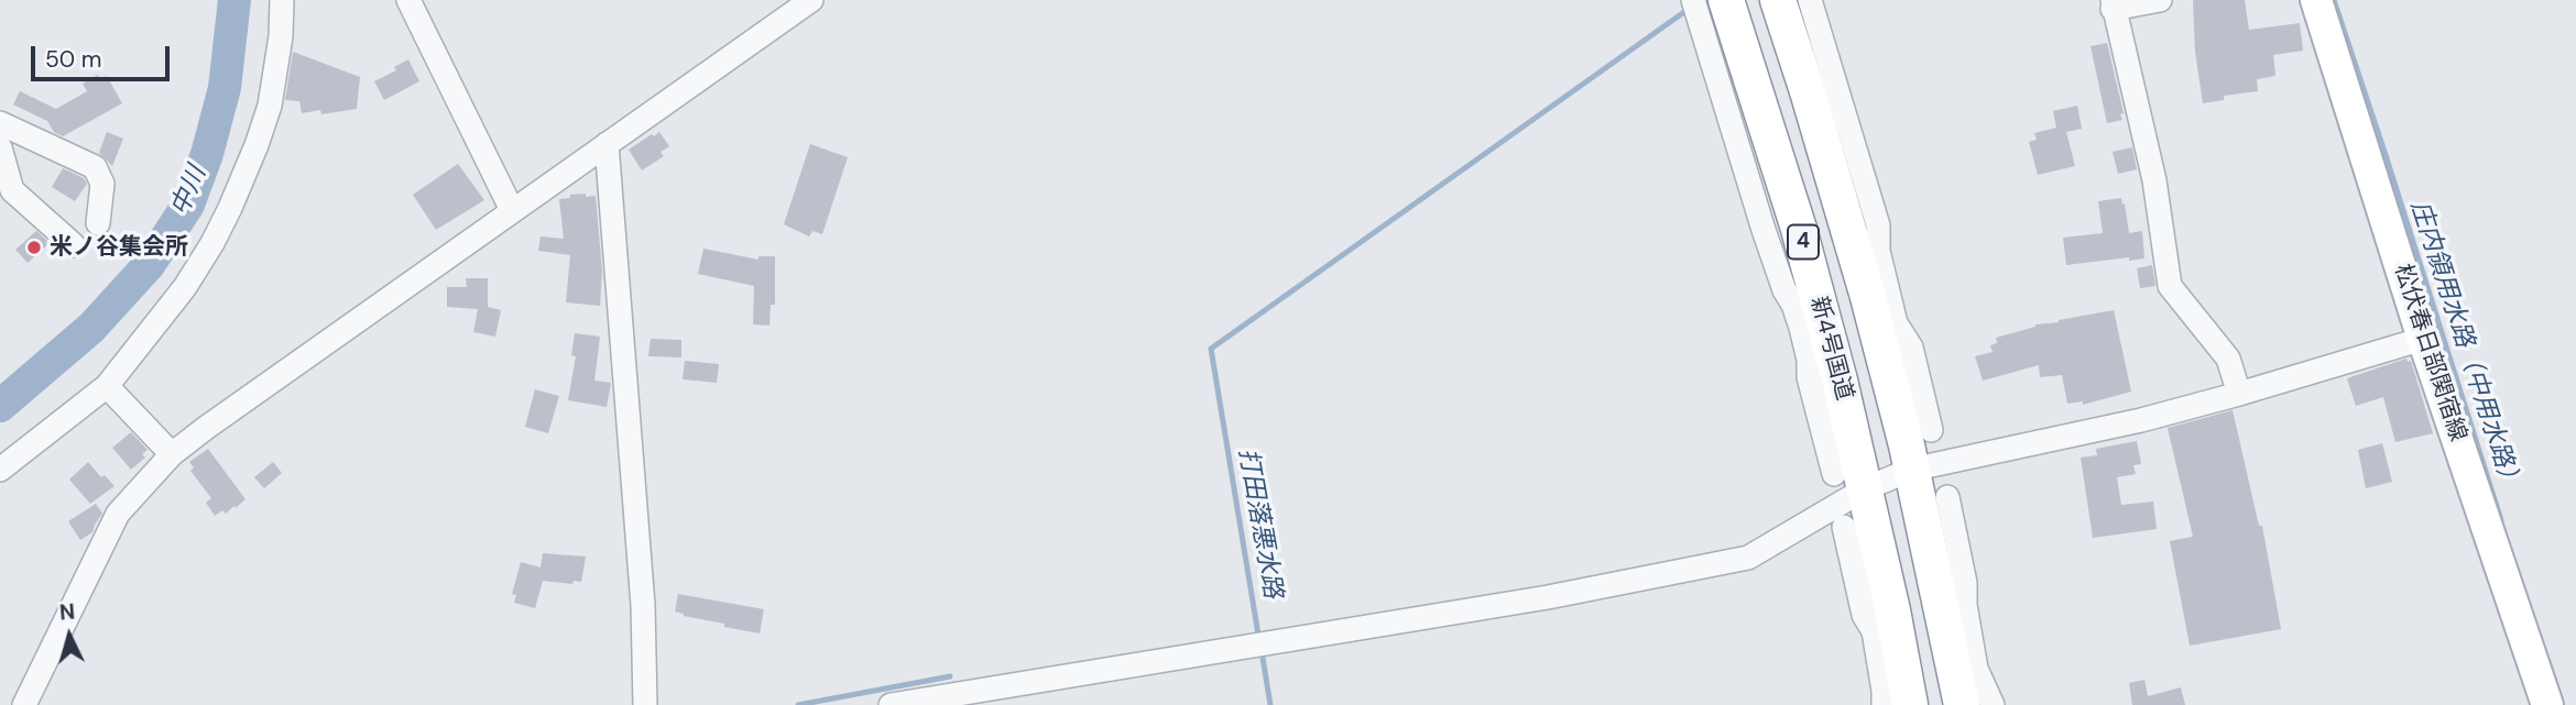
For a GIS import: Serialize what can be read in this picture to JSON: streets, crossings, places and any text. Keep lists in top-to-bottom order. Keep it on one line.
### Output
{"streets":{"highway":["4","新4号国道"],"main road":["松伏春日部関宿線"]},"water":["中川","庄内領用水路（中用水路）","打田落悪水路"],"places":["米ノ谷集会所"],"scale_bar":"50 m","north":"top"}
